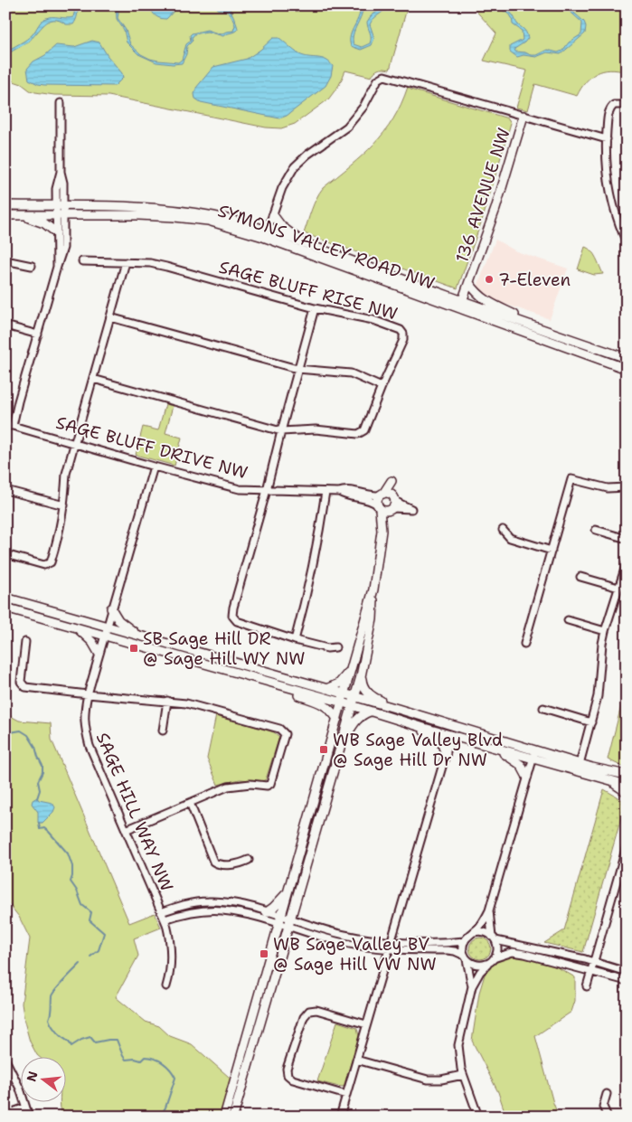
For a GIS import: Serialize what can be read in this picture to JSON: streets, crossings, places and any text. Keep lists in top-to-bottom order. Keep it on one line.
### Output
{"streets":{"street":["136 AVENUE NW","SYMONS VALLEY ROAD NW","SAGE BLUFF RISE NW","SAGE BLUFF DRIVE NW","SAGE HILL WAY NW"]},"crossings":[["136 AVENUE NW","SYMONS VALLEY ROAD NW"],["SAGE BLUFF DRIVE NW","SAGE HILL WAY NW"]],"places":{"other":["7-Eleven"],"transit":["SB Sage Hill DR @ Sage Hill WY NW","WB Sage Valley Blvd @ Sage Hill Dr NW","WB Sage Valley BV @ Sage Hill VW NW"]},"north":"left"}
